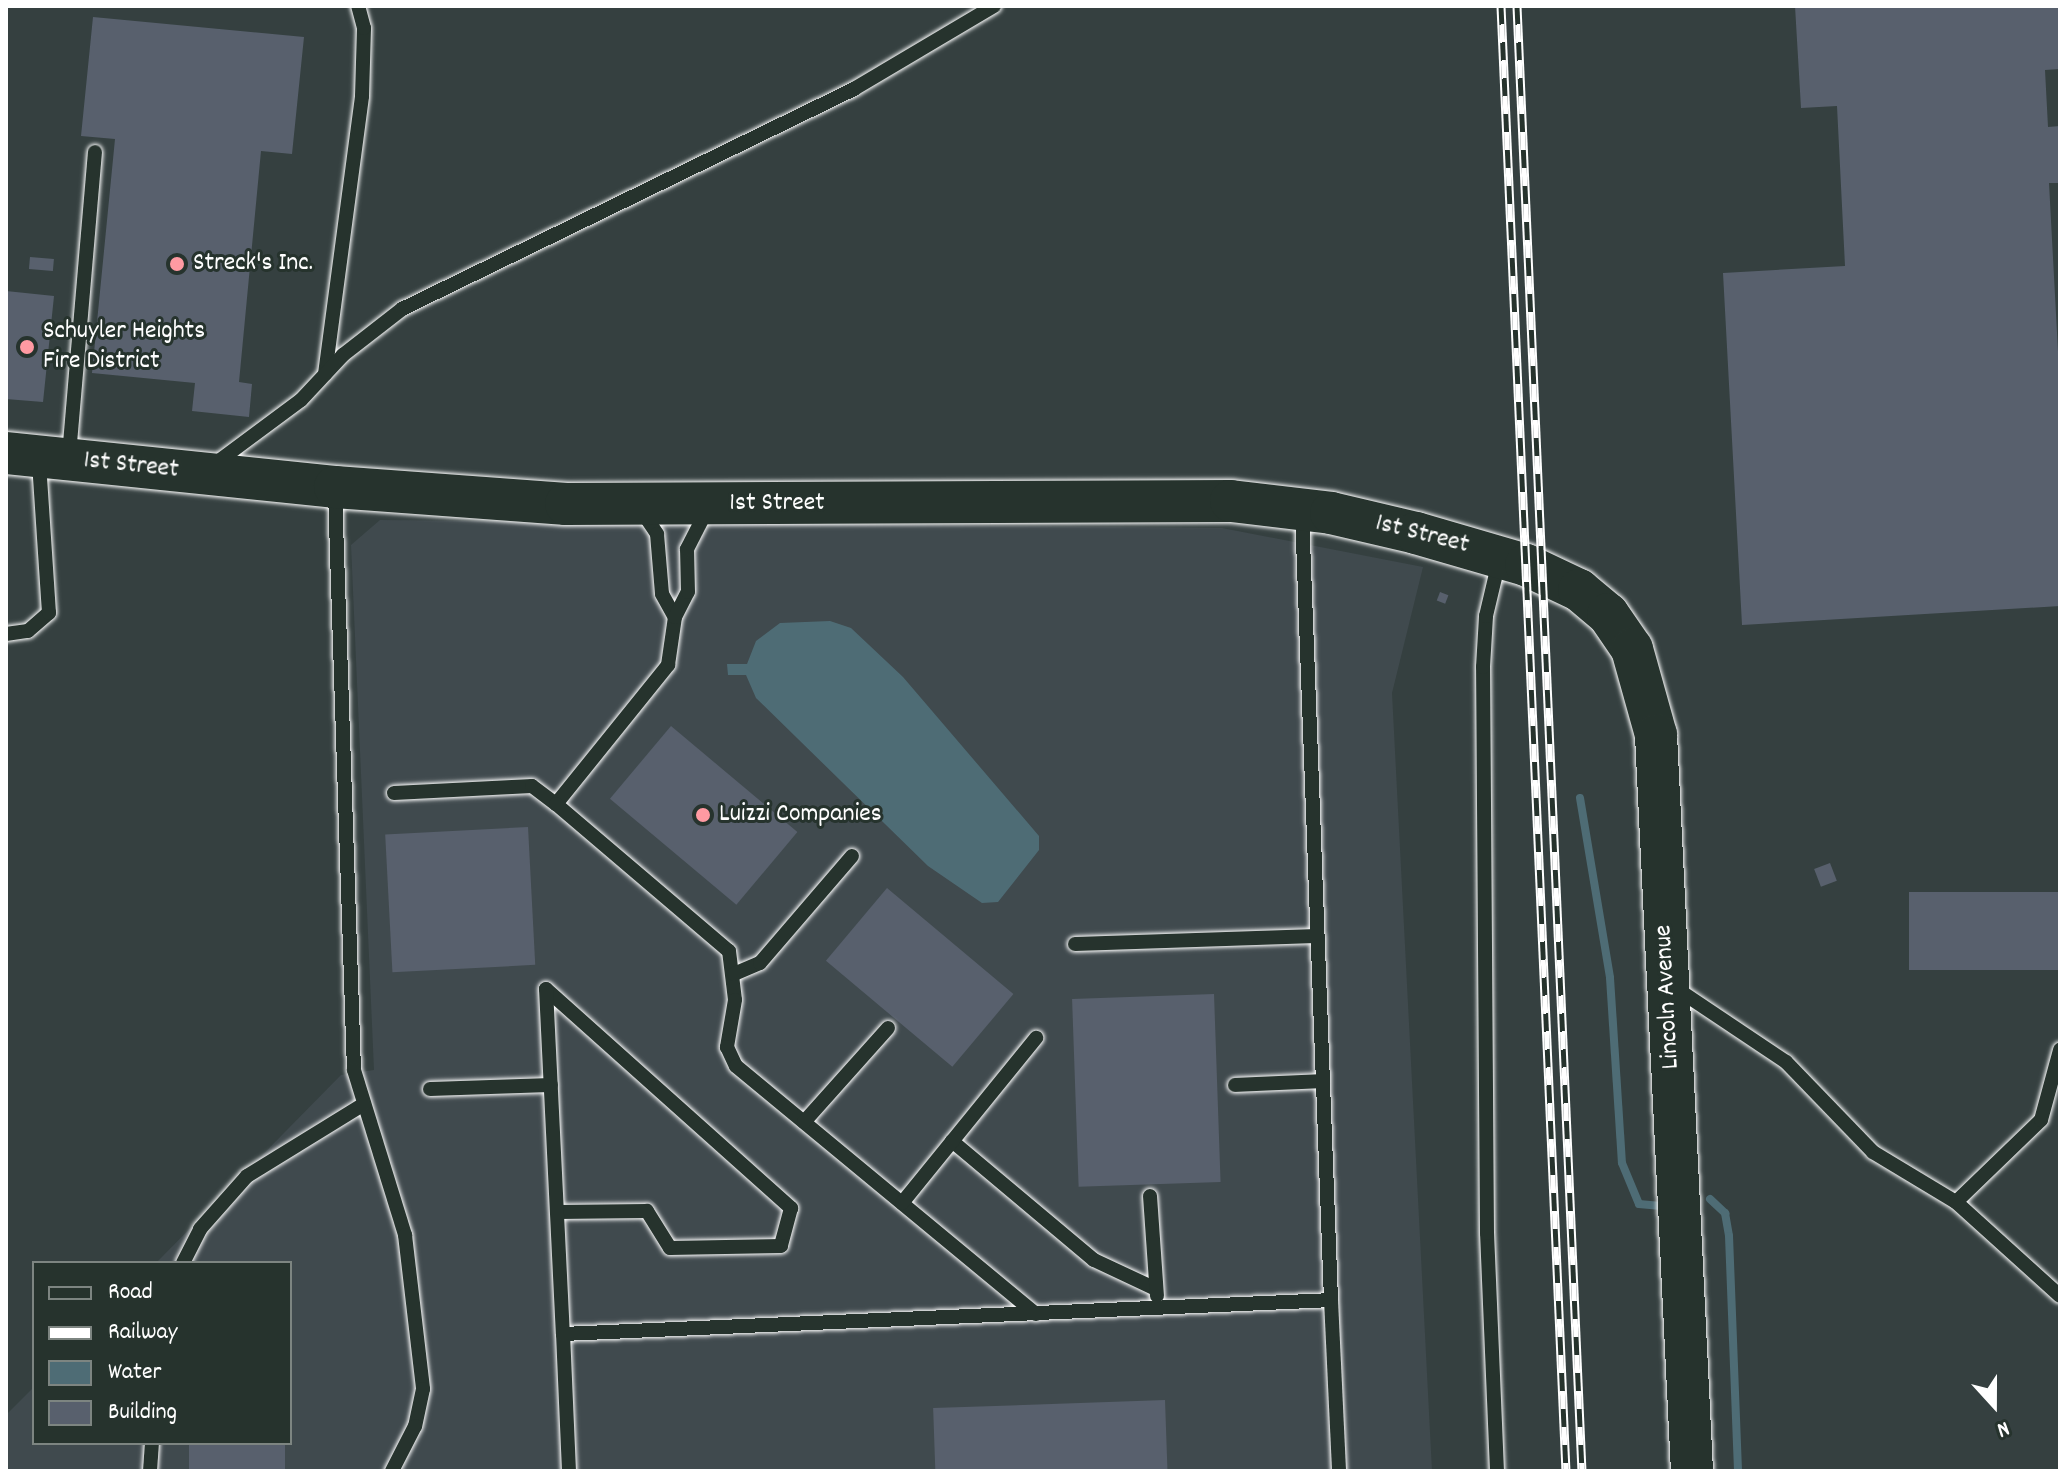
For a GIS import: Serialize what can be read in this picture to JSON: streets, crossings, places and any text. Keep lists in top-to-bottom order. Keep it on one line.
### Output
{"streets":{"street":["1st Street","Lincoln Avenue"]},"crossings":[["1st Street","Lincoln Avenue"]],"places":["Streck's Inc.","Schuyler Heights Fire District","Luizzi Companies"],"legend":["Road","Railway","Water","Building"],"north":"bottom"}
